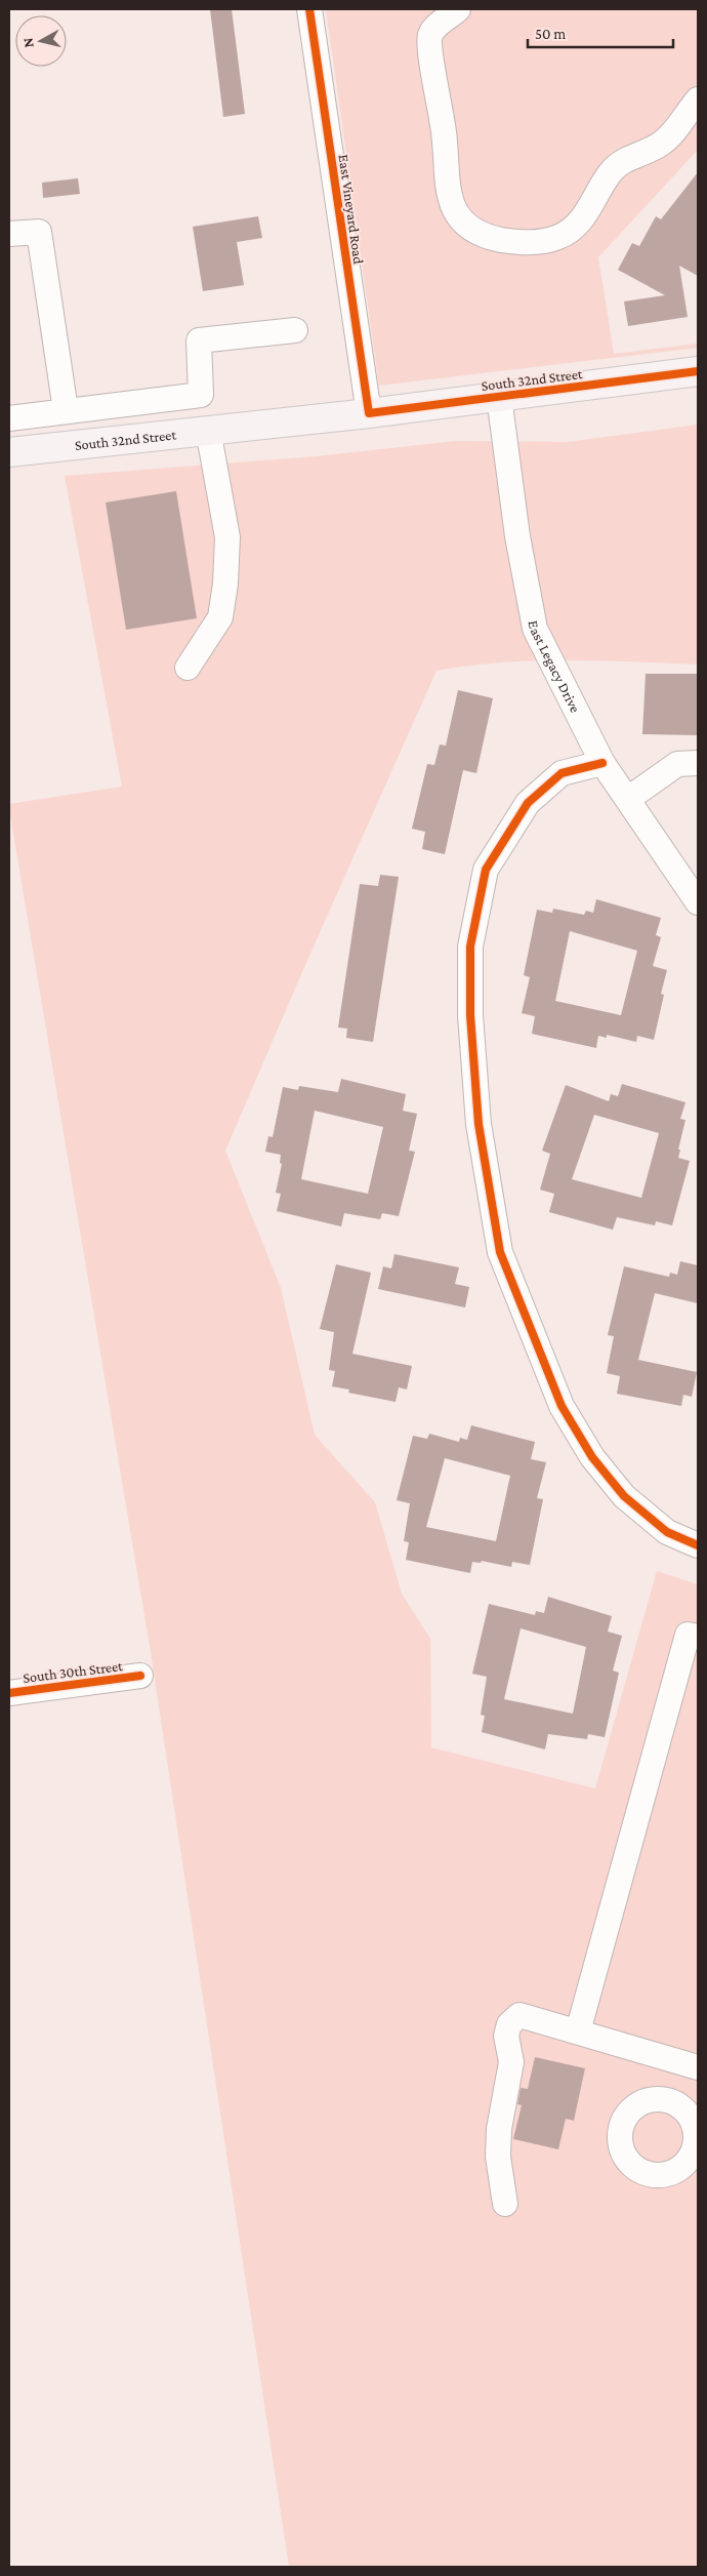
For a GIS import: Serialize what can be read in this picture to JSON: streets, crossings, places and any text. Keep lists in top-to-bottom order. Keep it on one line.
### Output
{"streets":{"main road":["South 32nd Street"],"street":["East Vineyard Road","East Legacy Drive","South 30th Street"]},"crossings":[["East Vineyard Road","South 32nd Street"],["South 32nd Street","East Legacy Drive"]],"scale_bar":"50 m","north":"left"}
